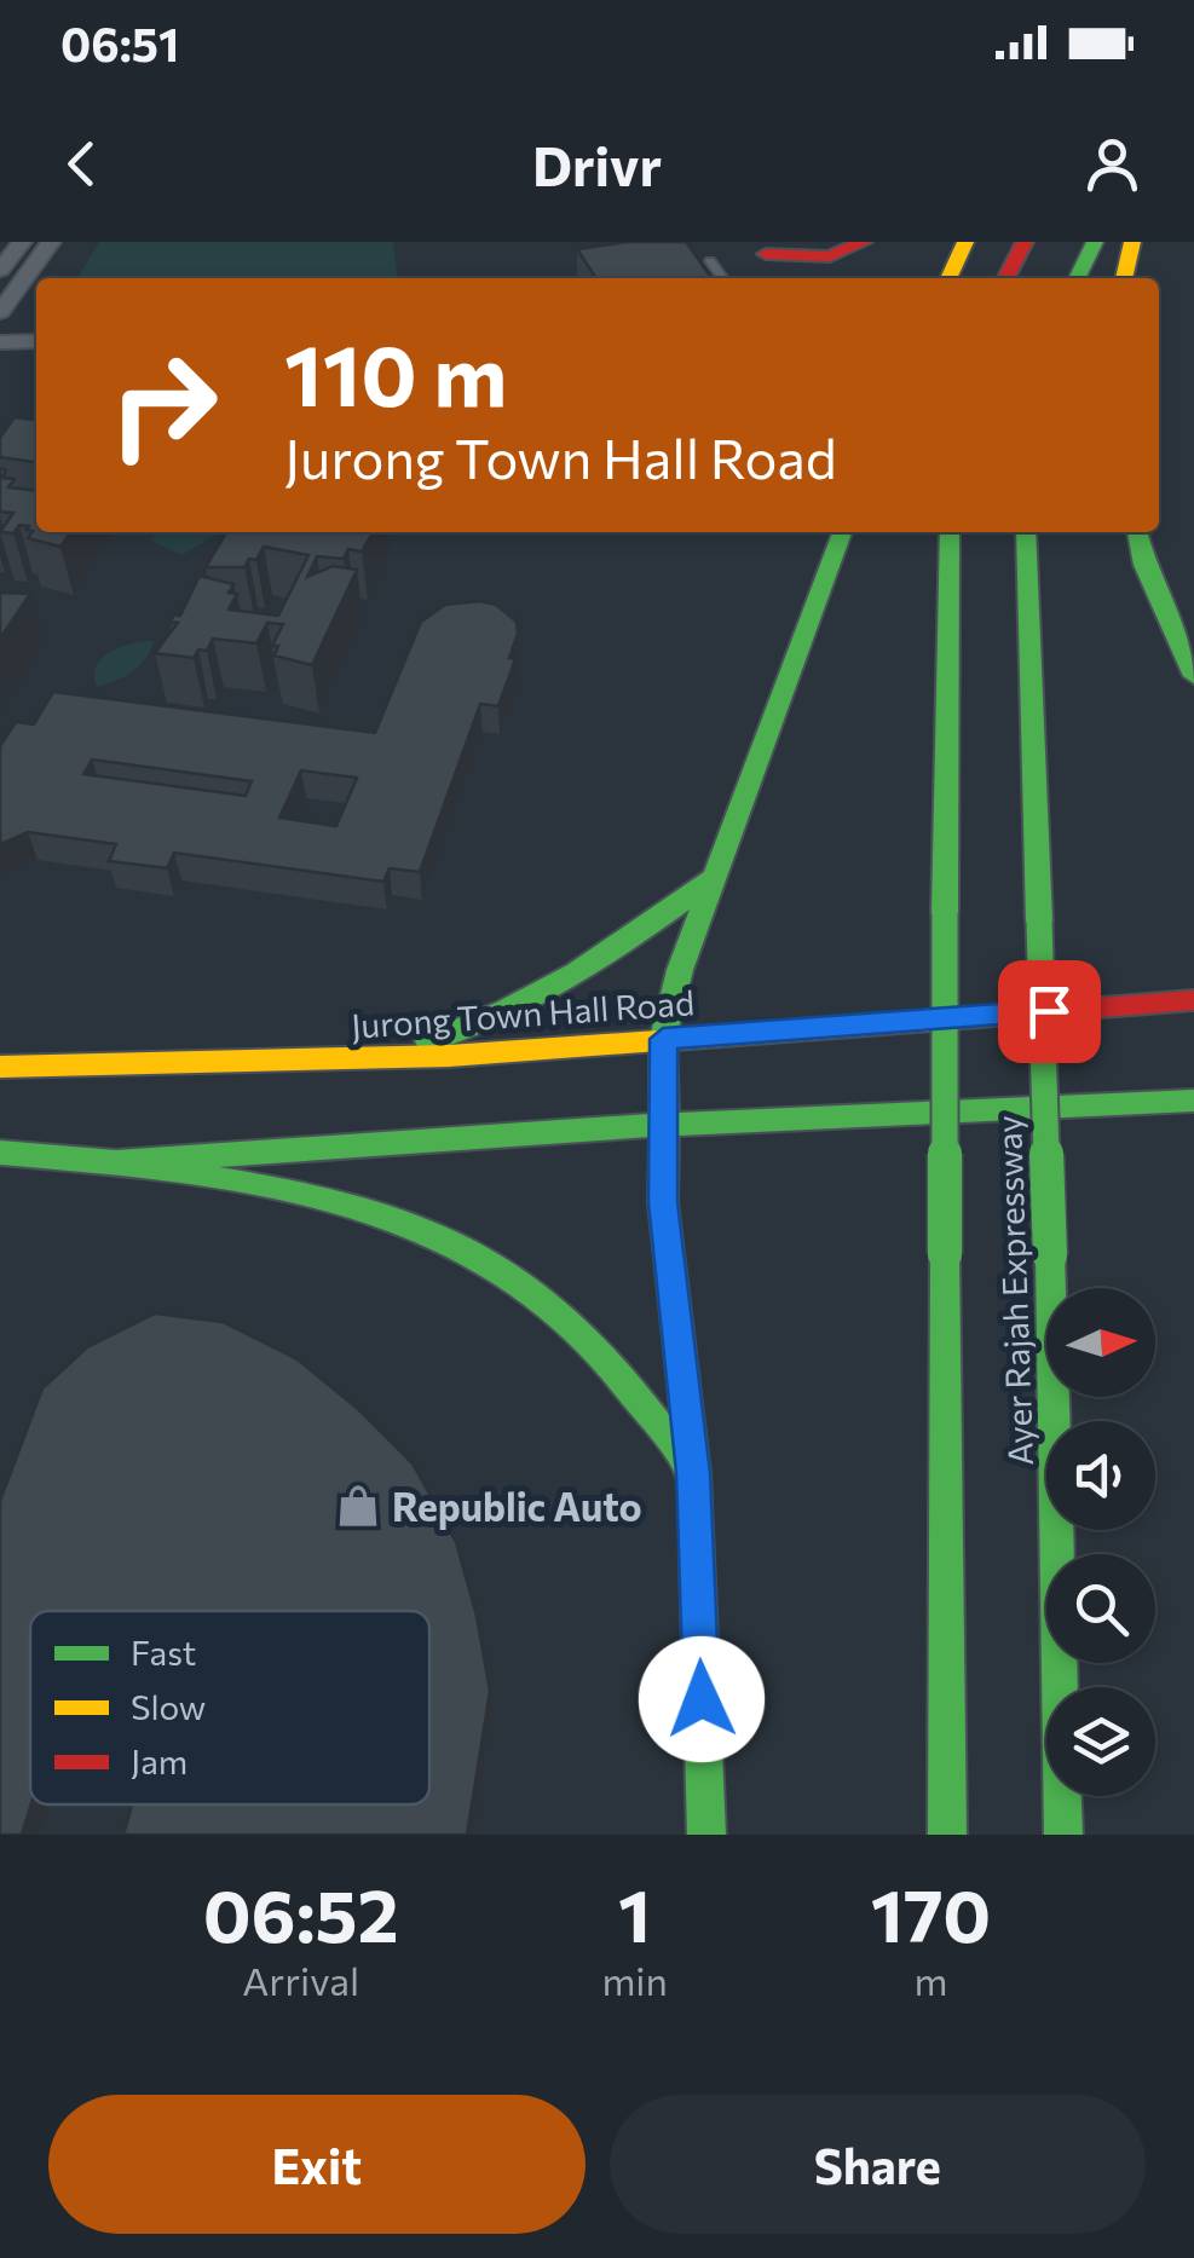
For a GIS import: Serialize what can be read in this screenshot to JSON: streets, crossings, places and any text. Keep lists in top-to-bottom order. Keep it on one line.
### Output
{"streets":{"main road":["Jurong Town Hall Road","Ayer Rajah Expressway"]},"places":{"shop":["Republic Auto"]},"legend":["Fast","Slow","Jam"],"north":"right","page":{"status":"06:51","header":"Drivr","turn":["110 m","Jurong Town Hall Road"],"eta":["06:52","Arrival","1","min","170","m"],"buttons":["Exit","Share"]}}
